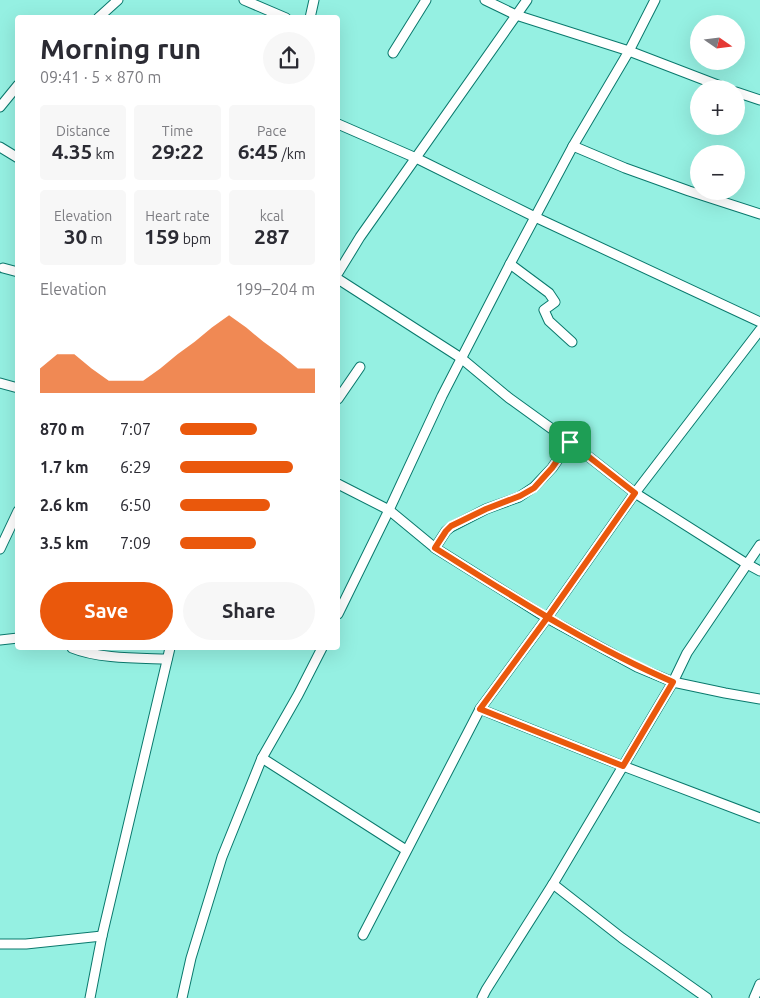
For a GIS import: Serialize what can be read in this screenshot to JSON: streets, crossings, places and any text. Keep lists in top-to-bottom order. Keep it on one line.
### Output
{"north":"right","page":{"map_buttons":["+","−"],"heading":["Morning run","09:41 · 5 × 870 m"],"stats":[["Distance","4.35 km"],["Time","29:22"],["Pace","6:45 /km"],["Elevation","30 m"],["Heart rate","159 bpm"],["kcal","287"]],"chart":["Elevation","199–204 m"],"list":[{"name":"870 m","note":"7:07"},{"name":"1.7 km","note":"6:29"},{"name":"2.6 km","note":"6:50"},{"name":"3.5 km","note":"7:09"}],"buttons":["Save","Share"]}}
